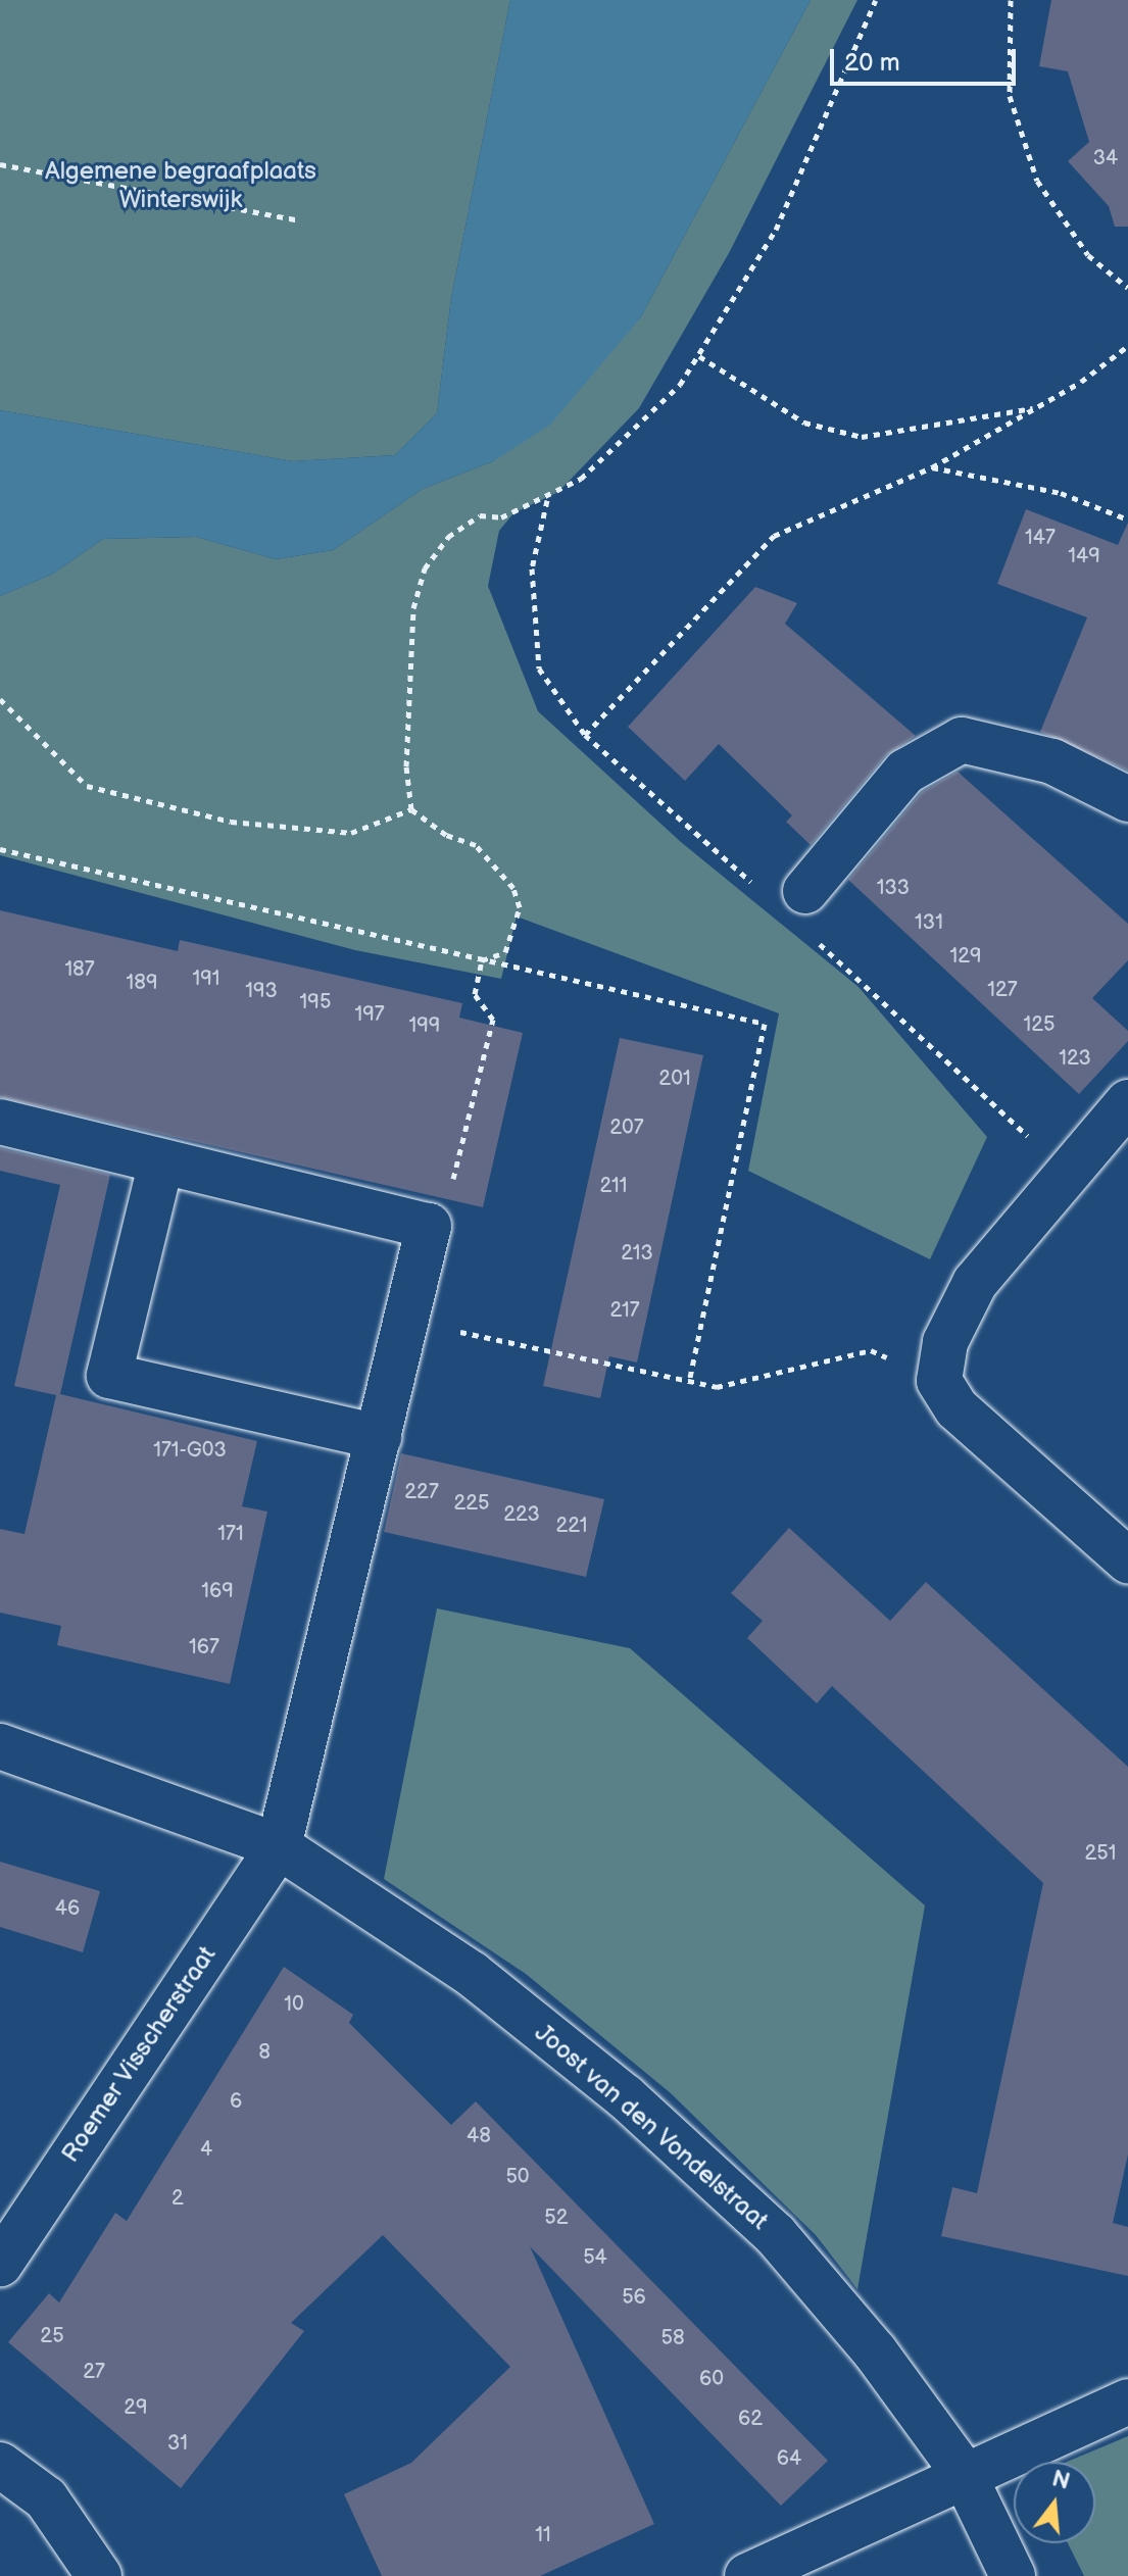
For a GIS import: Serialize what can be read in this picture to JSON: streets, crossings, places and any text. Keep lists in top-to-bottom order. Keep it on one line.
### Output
{"streets":{"street":["Roemer Visscherstraat","Joost van den Vondelstraat"]},"crossings":[["Roemer Visscherstraat","Joost van den Vondelstraat"]],"parks":["Algemene begraafplaats Winterswijk"],"house_numbers":["34","147","149","133","131","129","187","191","189","127","193","195","197","125","199","123","201","207","211","213","217","171-G03","227","225","223","221","171","169","167","251","46","10","8","6","48","4","50","2","52","54","56","25","58","27","60","29","62","31","64","11"],"scale_bar":"20 m","north":"top"}
